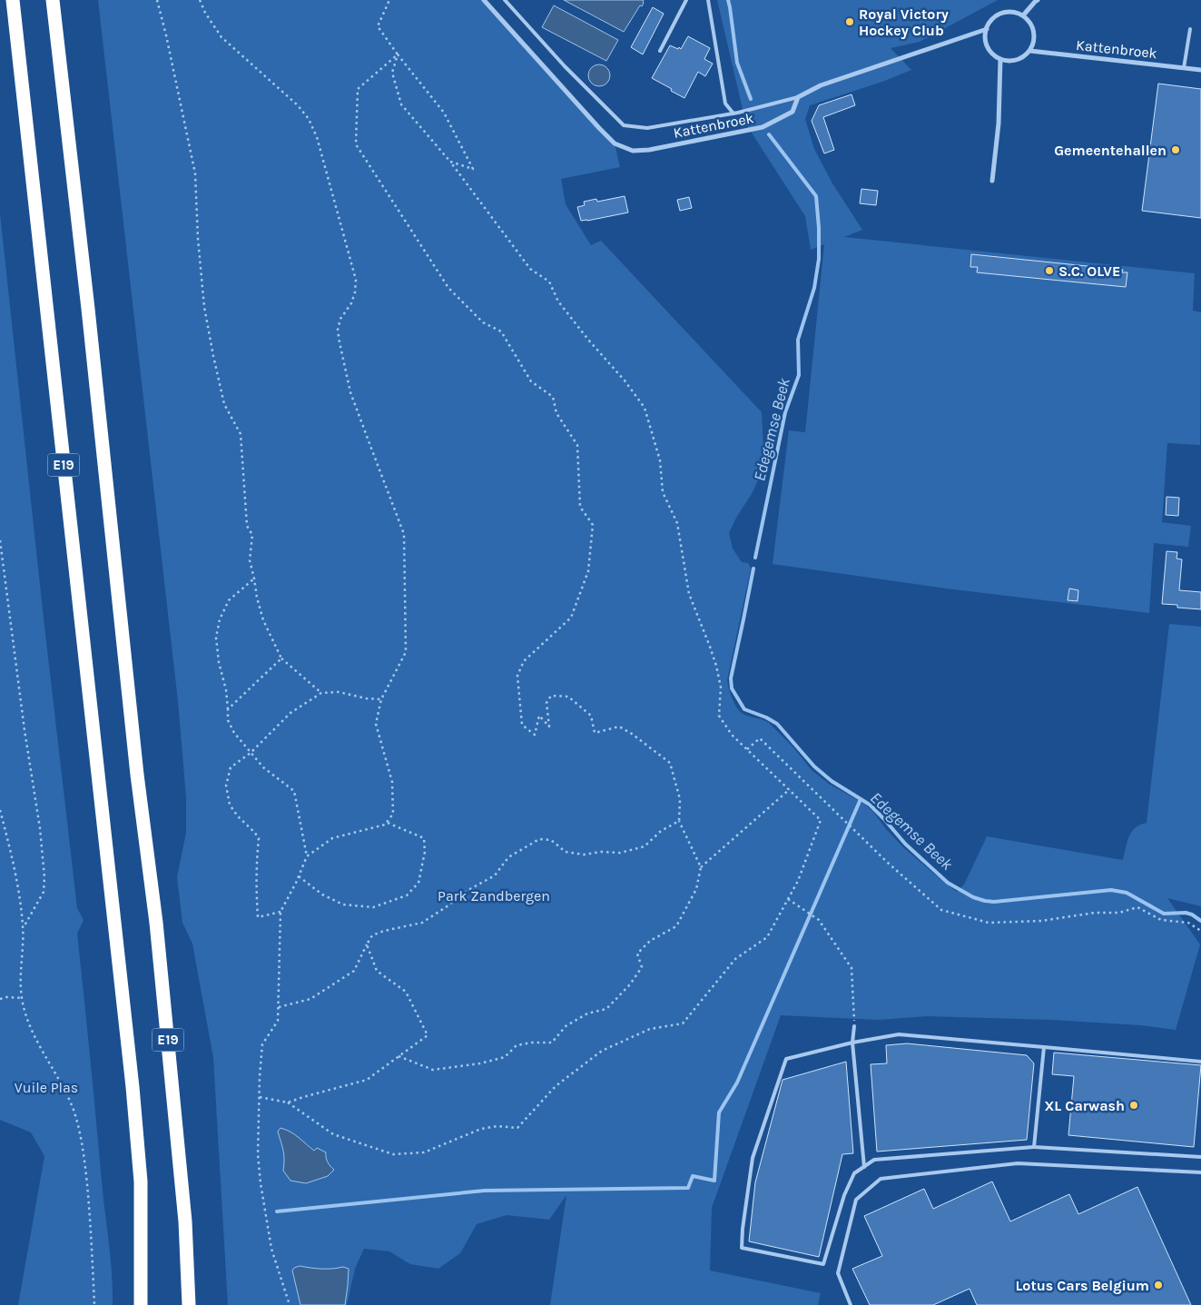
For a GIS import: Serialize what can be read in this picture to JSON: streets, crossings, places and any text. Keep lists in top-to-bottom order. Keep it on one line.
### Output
{"streets":{"highway":["E19"],"street":["Kattenbroek"]},"water":["Edegemse Beek"],"parks":["Park Zandbergen","Vuile Plas"],"places":["Royal Victory Hockey Club","Gemeentehallen","S.C. OLVE","XL Carwash","Lotus Cars Belgium"]}
